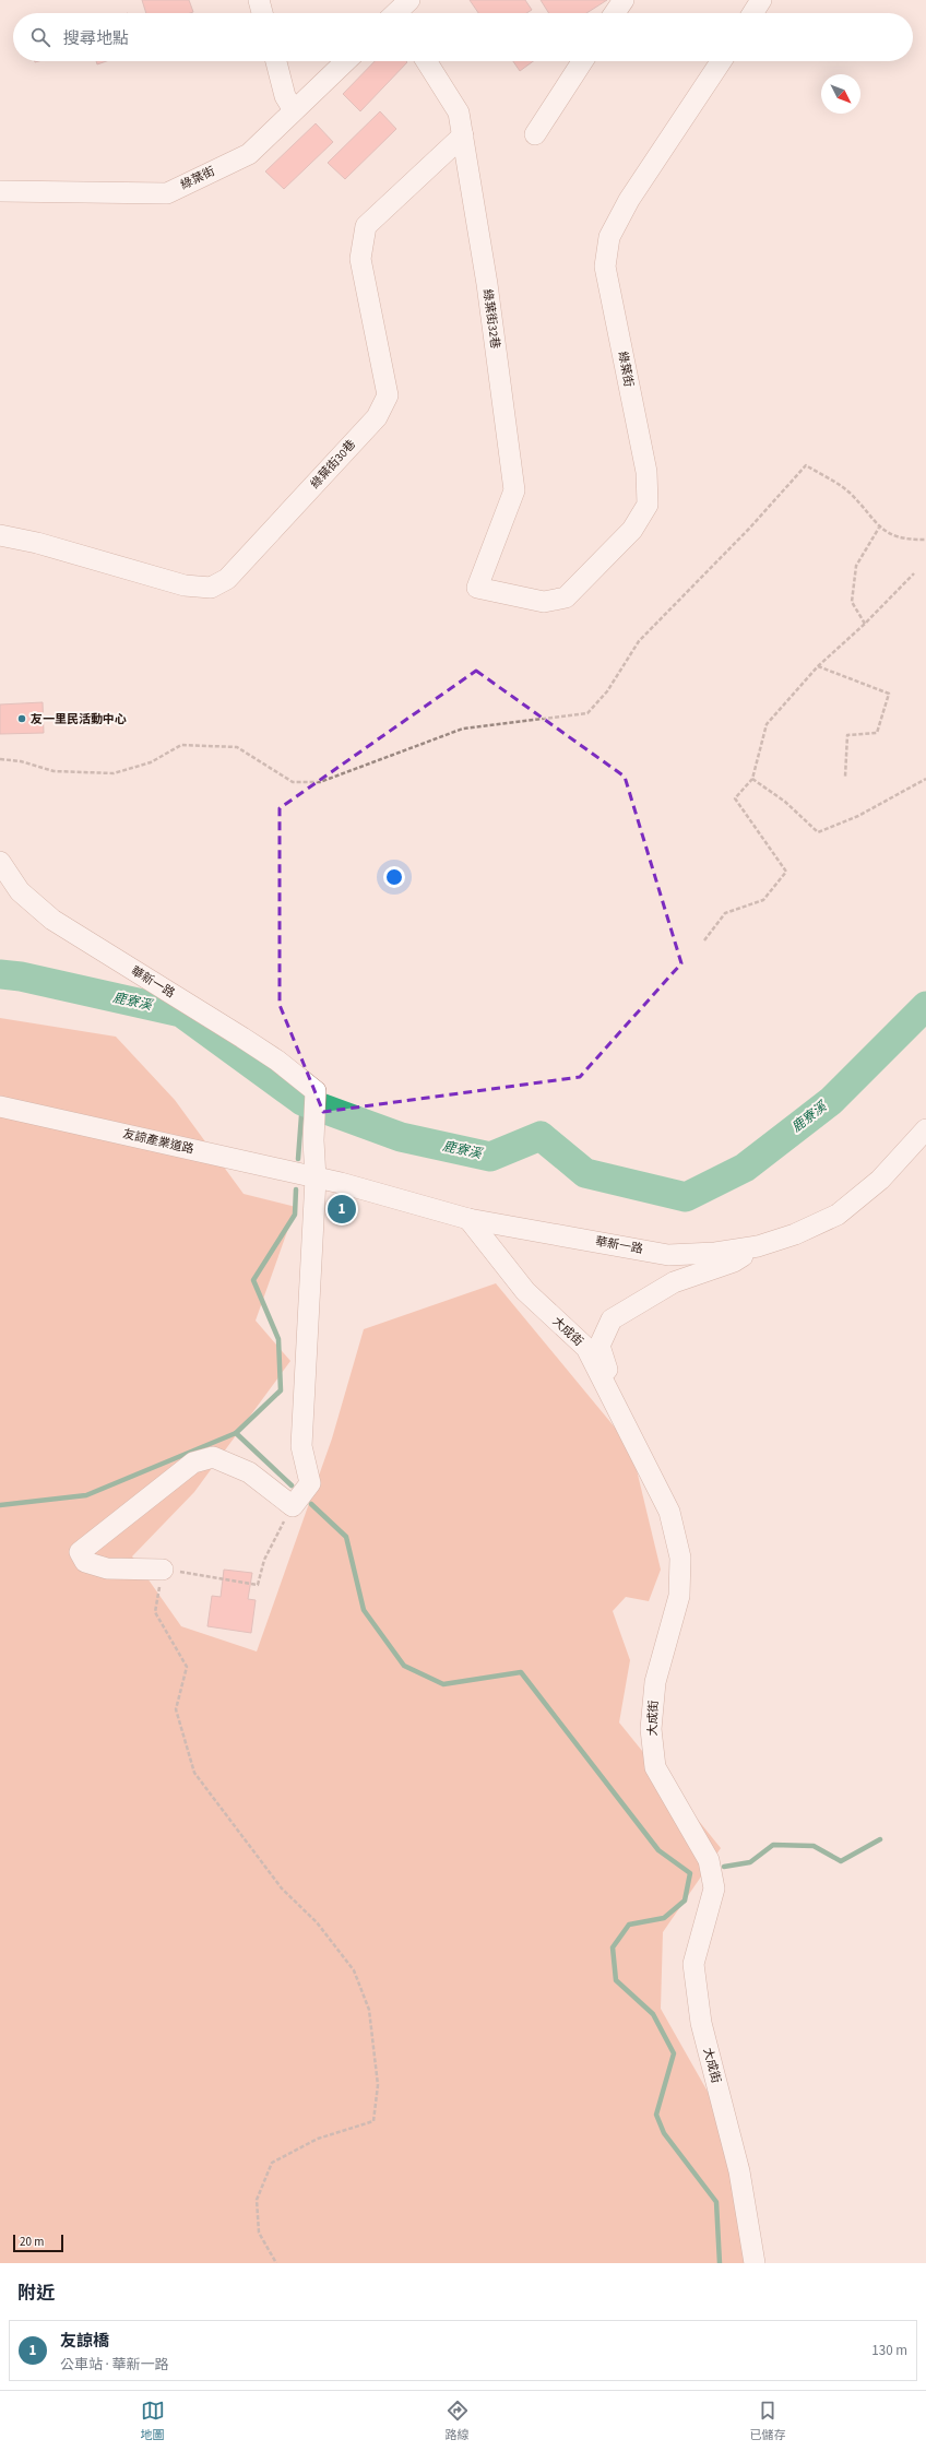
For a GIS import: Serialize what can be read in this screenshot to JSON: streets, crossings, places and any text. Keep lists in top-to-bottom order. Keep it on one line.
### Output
{"streets":{"street":["綠葉街","綠葉街32巷","綠葉街30巷","華新一路","友諒產業道路","大成街"]},"crossings":[["綠葉街","綠葉街32巷"],["綠葉街32巷","綠葉街30巷"],["華新一路","友諒產業道路"],["華新一路","大成街"]],"water":["鹿寮溪"],"places":["友一里民活動中心"],"scale_bar":"20 m","north":"bottom right","page":{"search":"搜尋地點","pins":"1","scale":"20 m","heading":"附近","list":[{"mark":"1","name":"友諒橋","note":"公車站 · 華新一路","value":"130 m"}],"nav":["地圖","路線","已儲存"]}}
